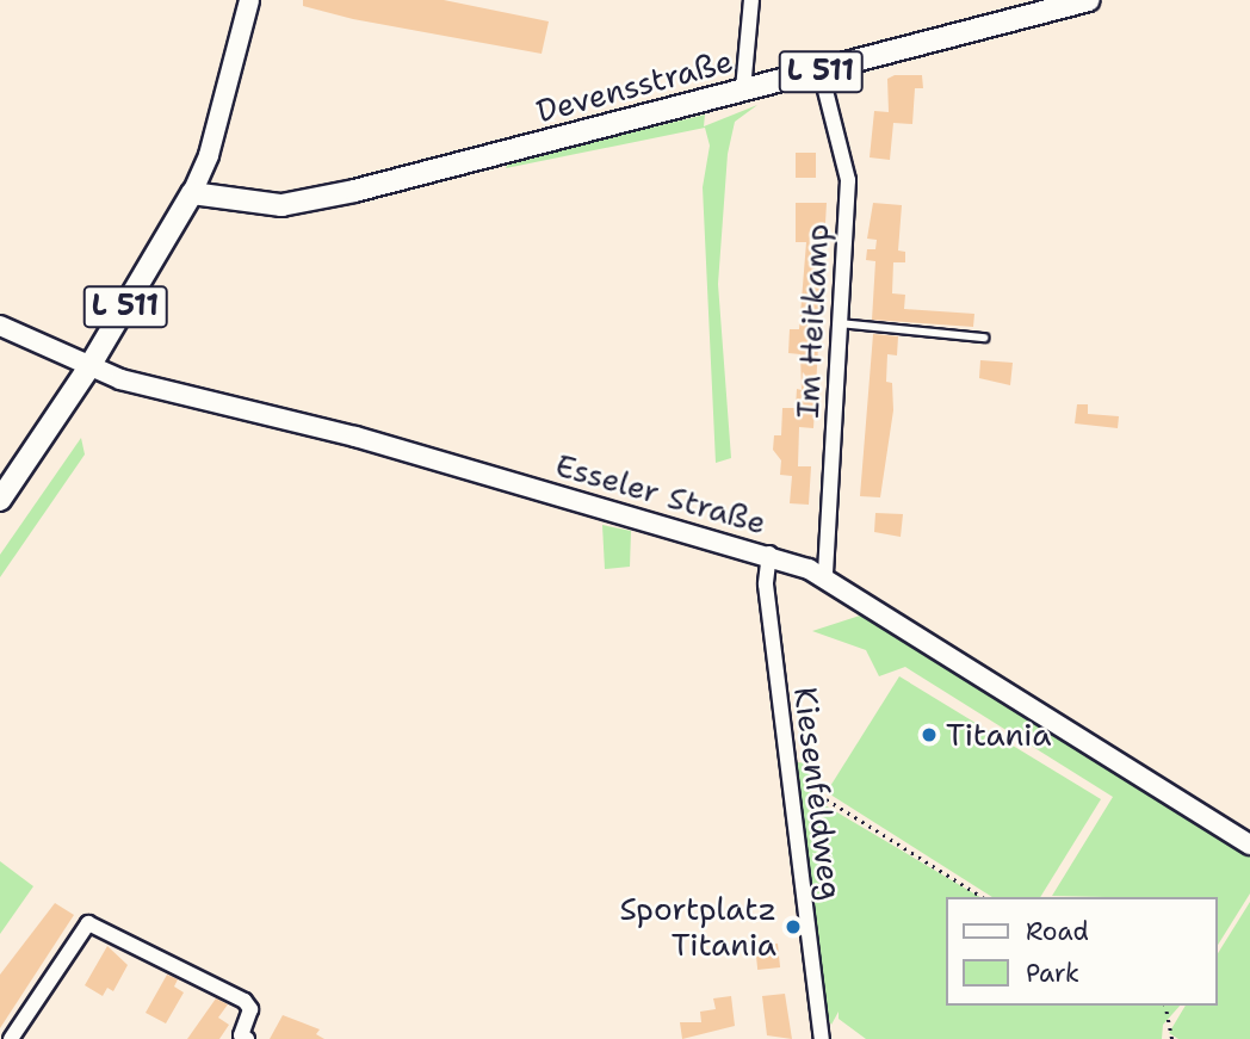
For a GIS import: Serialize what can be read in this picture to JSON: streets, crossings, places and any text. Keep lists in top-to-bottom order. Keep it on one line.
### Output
{"streets":{"main road":["L 511","Devensstraße","Esseler Straße"],"street":["Im Heitkamp","Kiesenfeldweg"]},"crossings":[["L 511","Devensstraße"],["L 511","Esseler Straße"],["Devensstraße","Im Heitkamp"],["Im Heitkamp","Esseler Straße"],["Esseler Straße","Kiesenfeldweg"]],"places":["Titania","Sportplatz Titania"],"legend":["Road","Park"]}
